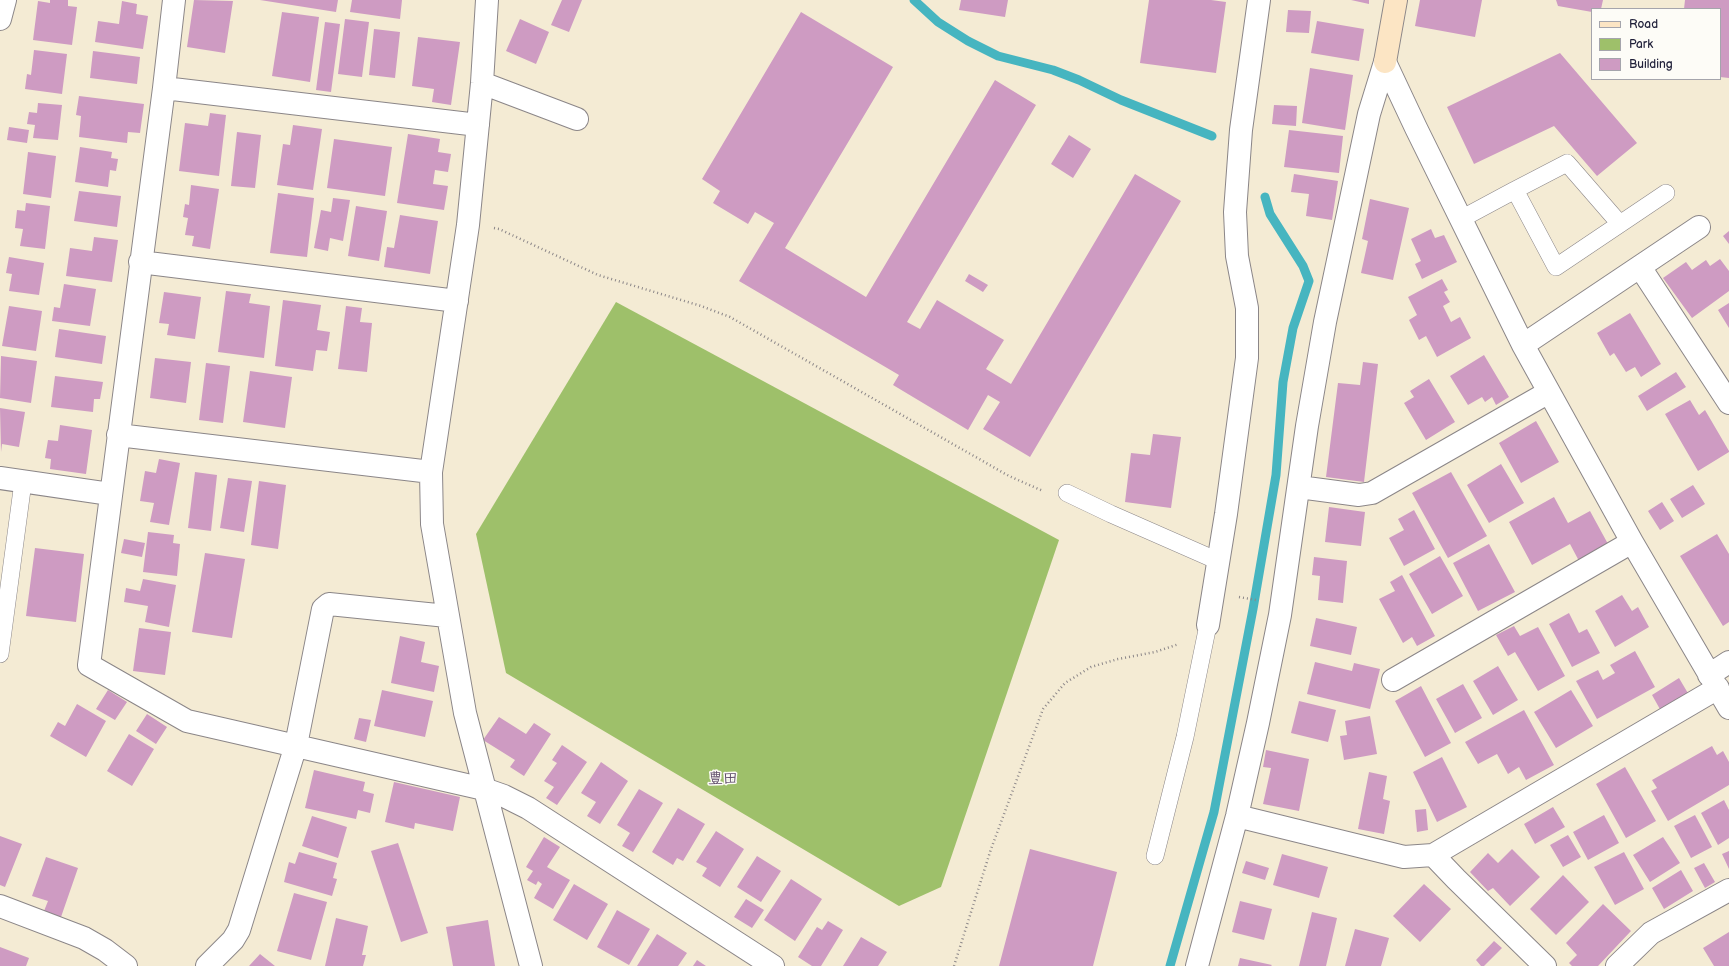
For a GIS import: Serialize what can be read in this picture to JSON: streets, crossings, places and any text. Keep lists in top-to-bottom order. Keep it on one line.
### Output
{"districts":["豊田"],"legend":["Road","Park","Building"]}
